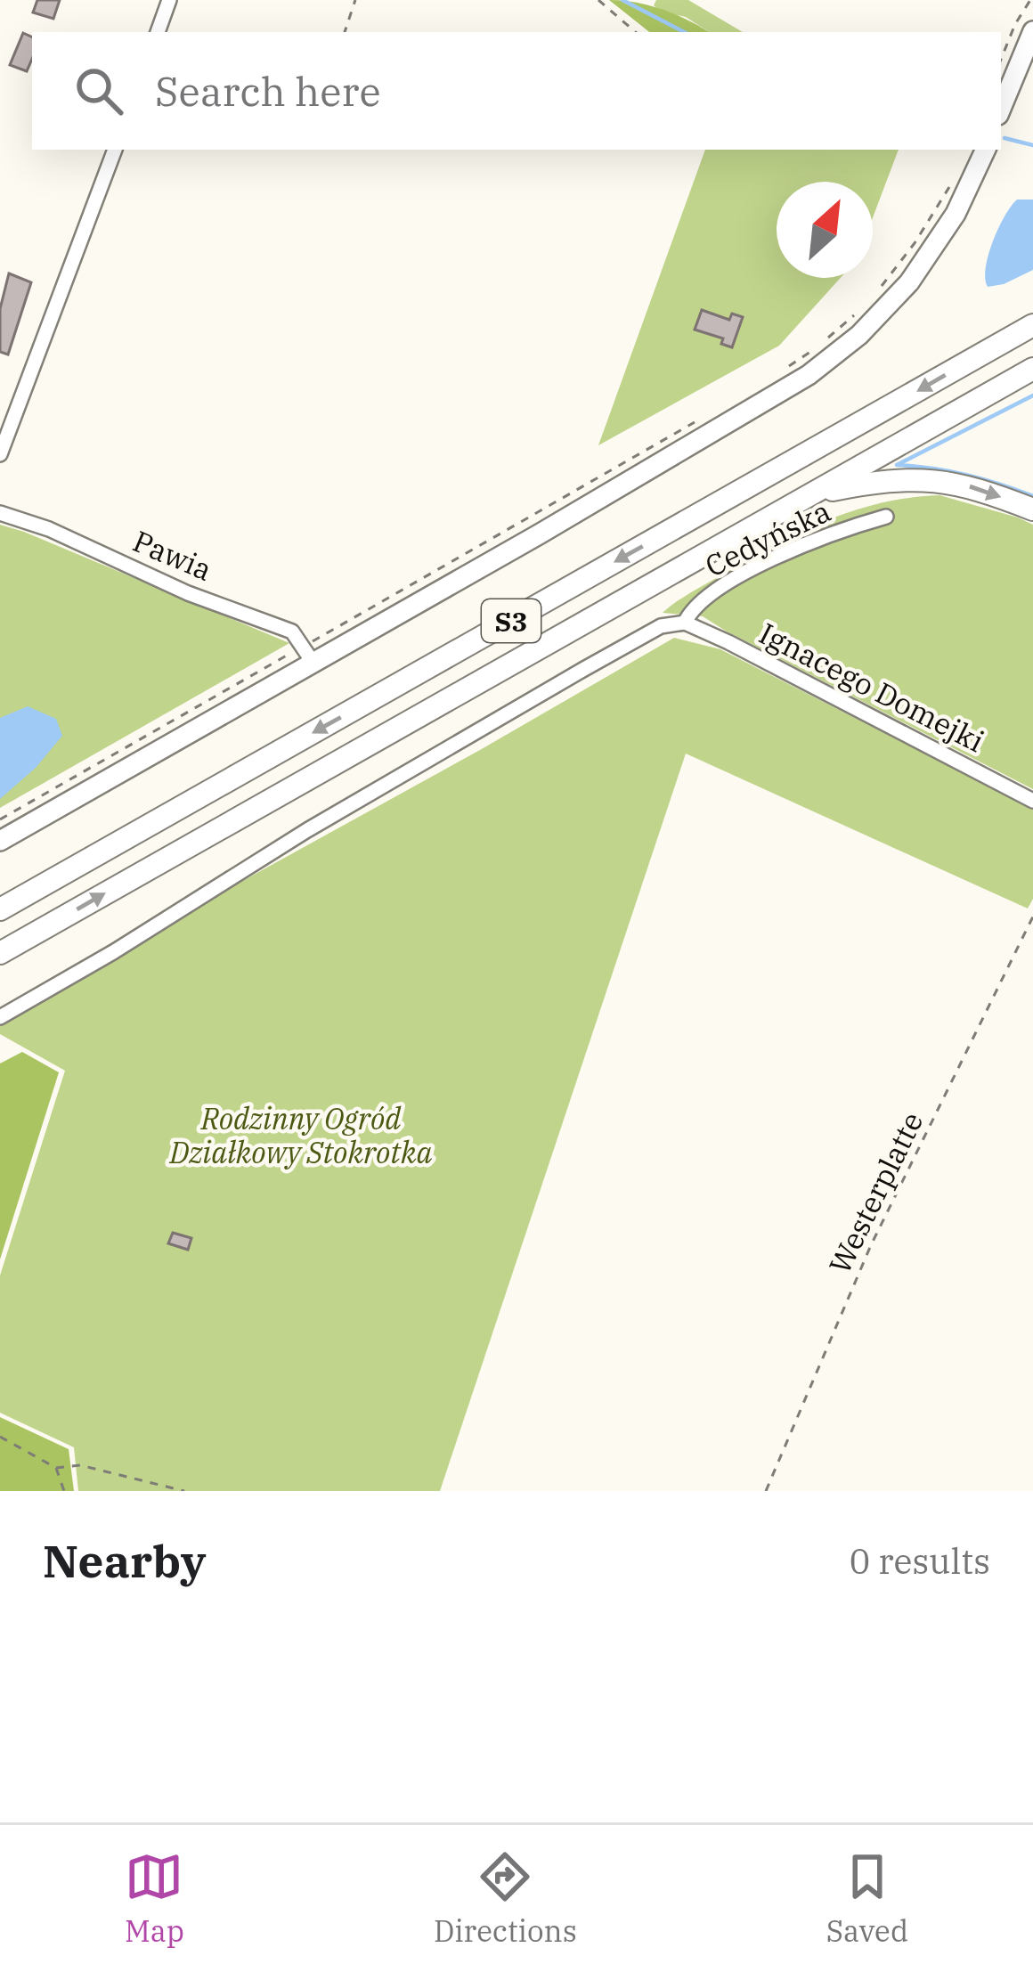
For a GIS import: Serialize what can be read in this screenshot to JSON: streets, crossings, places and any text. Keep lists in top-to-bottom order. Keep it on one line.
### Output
{"streets":{"highway":["S3"],"street":["Cedyńska","Pawia","Ignacego Domejki"],"path":["Westerplatte"]},"crossings":[["Cedyńska","Ignacego Domejki"]],"parks":["Rodzinny Ogród Działkowy Stokrotka"],"north":"top right","page":{"search":"Search here","heading":["Nearby","0 results"],"nav":["Map","Directions","Saved"]}}
